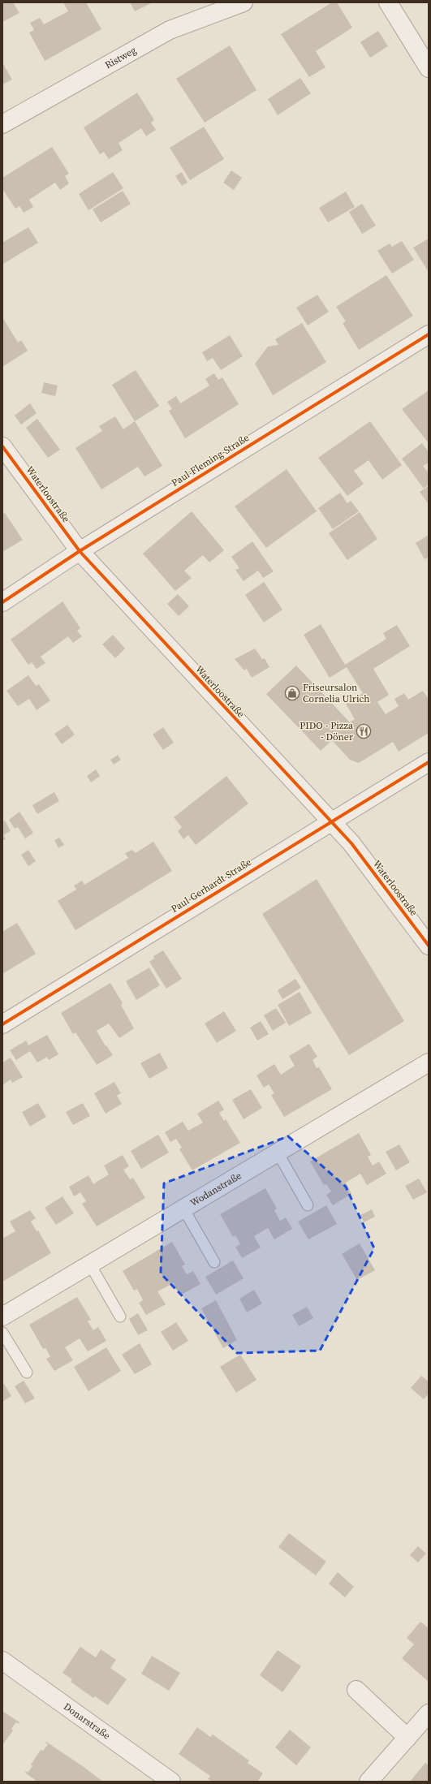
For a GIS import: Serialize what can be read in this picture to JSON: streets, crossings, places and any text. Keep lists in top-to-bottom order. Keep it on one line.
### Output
{"streets":{"street":["Ristweg","Paul-Fleming-Straße","Waterloostraße","Paul-Gerhardt-Straße","Wodanstraße","Donarstraße"]},"crossings":[["Paul-Fleming-Straße","Waterloostraße"],["Waterloostraße","Paul-Gerhardt-Straße"]],"places":{"shop":["Friseursalon Cornelia Ulrich"],"restaurant":["PIDO - Pizza - Döner"]}}
